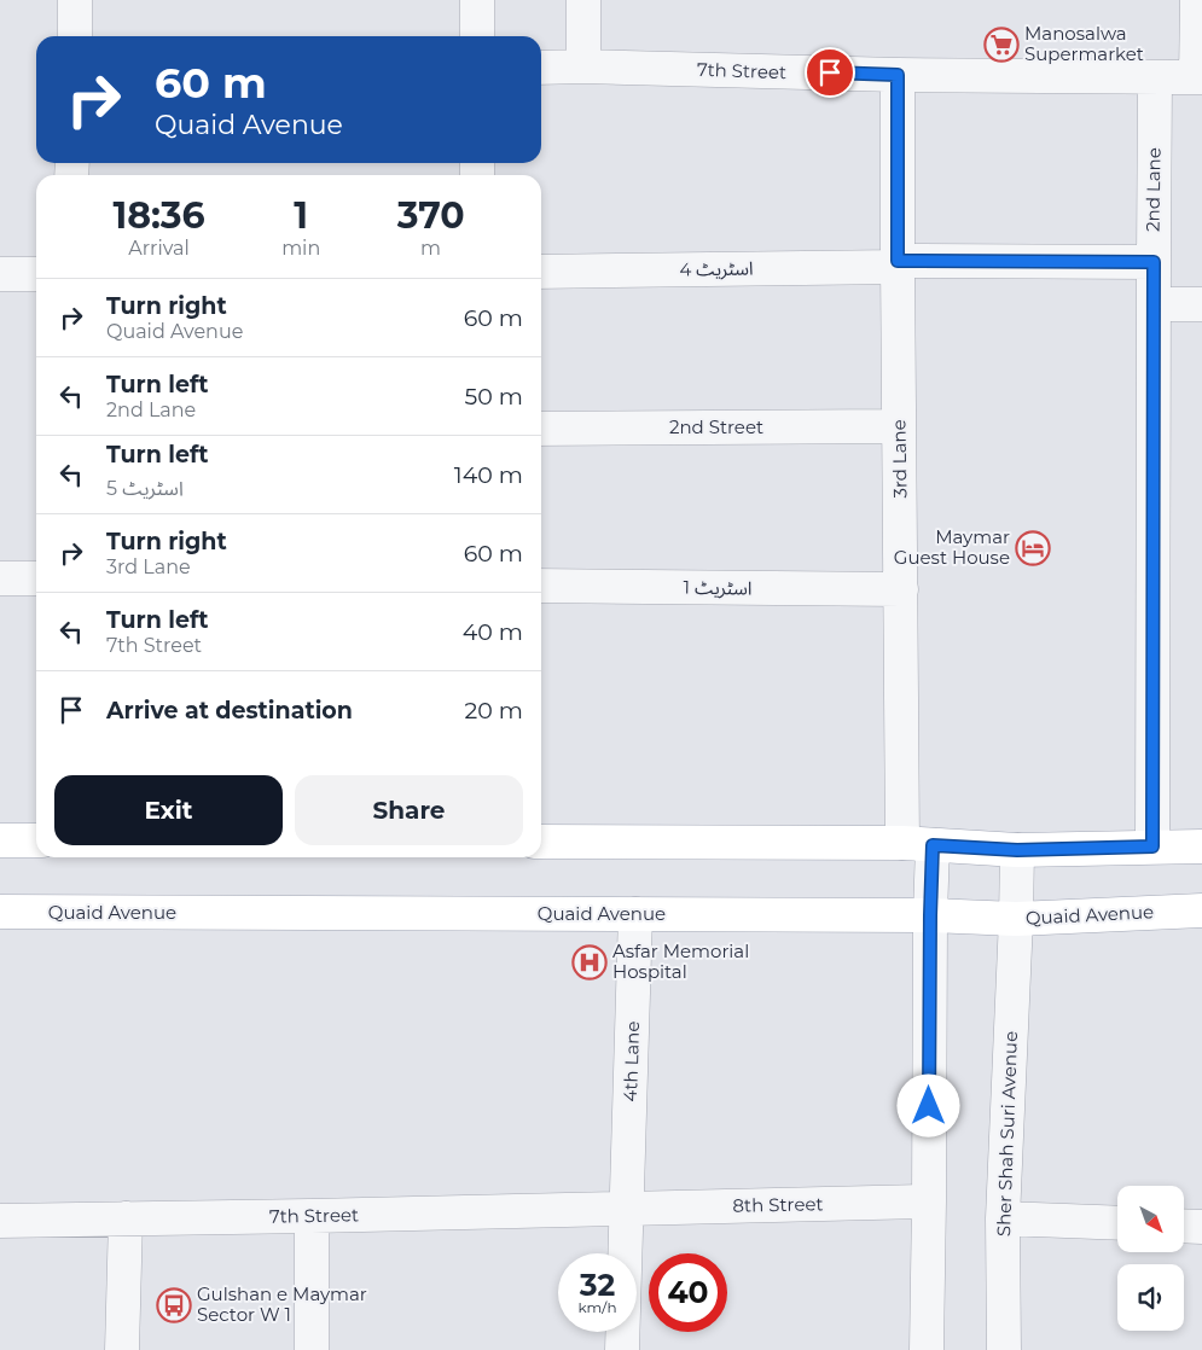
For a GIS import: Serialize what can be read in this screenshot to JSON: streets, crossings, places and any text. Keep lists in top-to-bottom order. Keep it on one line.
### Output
{"streets":{"main road":["Quaid Avenue"],"street":["7th Street","2nd Lane","اسٹریٹ 4","2nd Street","3rd Lane","اسٹریٹ 1","4th Lane","Sher Shah Suri Avenue","8th Street"]},"crossings":[["7th Street","2nd Lane"],["7th Street","3rd Lane"],["7th Street","4th Lane"],["7th Street","8th Street"],["2nd Lane","اسٹریٹ 4"],["اسٹریٹ 4","3rd Lane"],["2nd Street","3rd Lane"],["3rd Lane","اسٹریٹ 1"],["Quaid Avenue","4th Lane"],["Quaid Avenue","Sher Shah Suri Avenue"],["4th Lane","8th Street"]],"places":{"supermarket":["Manosalwa Supermarket"],"hotel":["Maymar Guest House"],"hospital":["Asfar Memorial Hospital"],"bus stop":["Gulshan e Maymar Sector W 1"]},"north":"bottom right","page":{"turn":["60 m","Quaid Avenue"],"eta":["18:36","Arrival","1","min","370","m"],"list":[{"name":"Turn right","note":"Quaid Avenue","value":"60 m"},{"name":"Turn left","note":"2nd Lane","value":"50 m"},{"name":"Turn left","note":"اسٹریٹ 5","value":"140 m"},{"name":"Turn right","note":"3rd Lane","value":"60 m"},{"name":"Turn left","note":"7th Street","value":"40 m"},{"name":"Arrive at destination","value":"20 m"}],"buttons":["Exit","Share"],"speed":"32 km/h","limit":"40"}}
